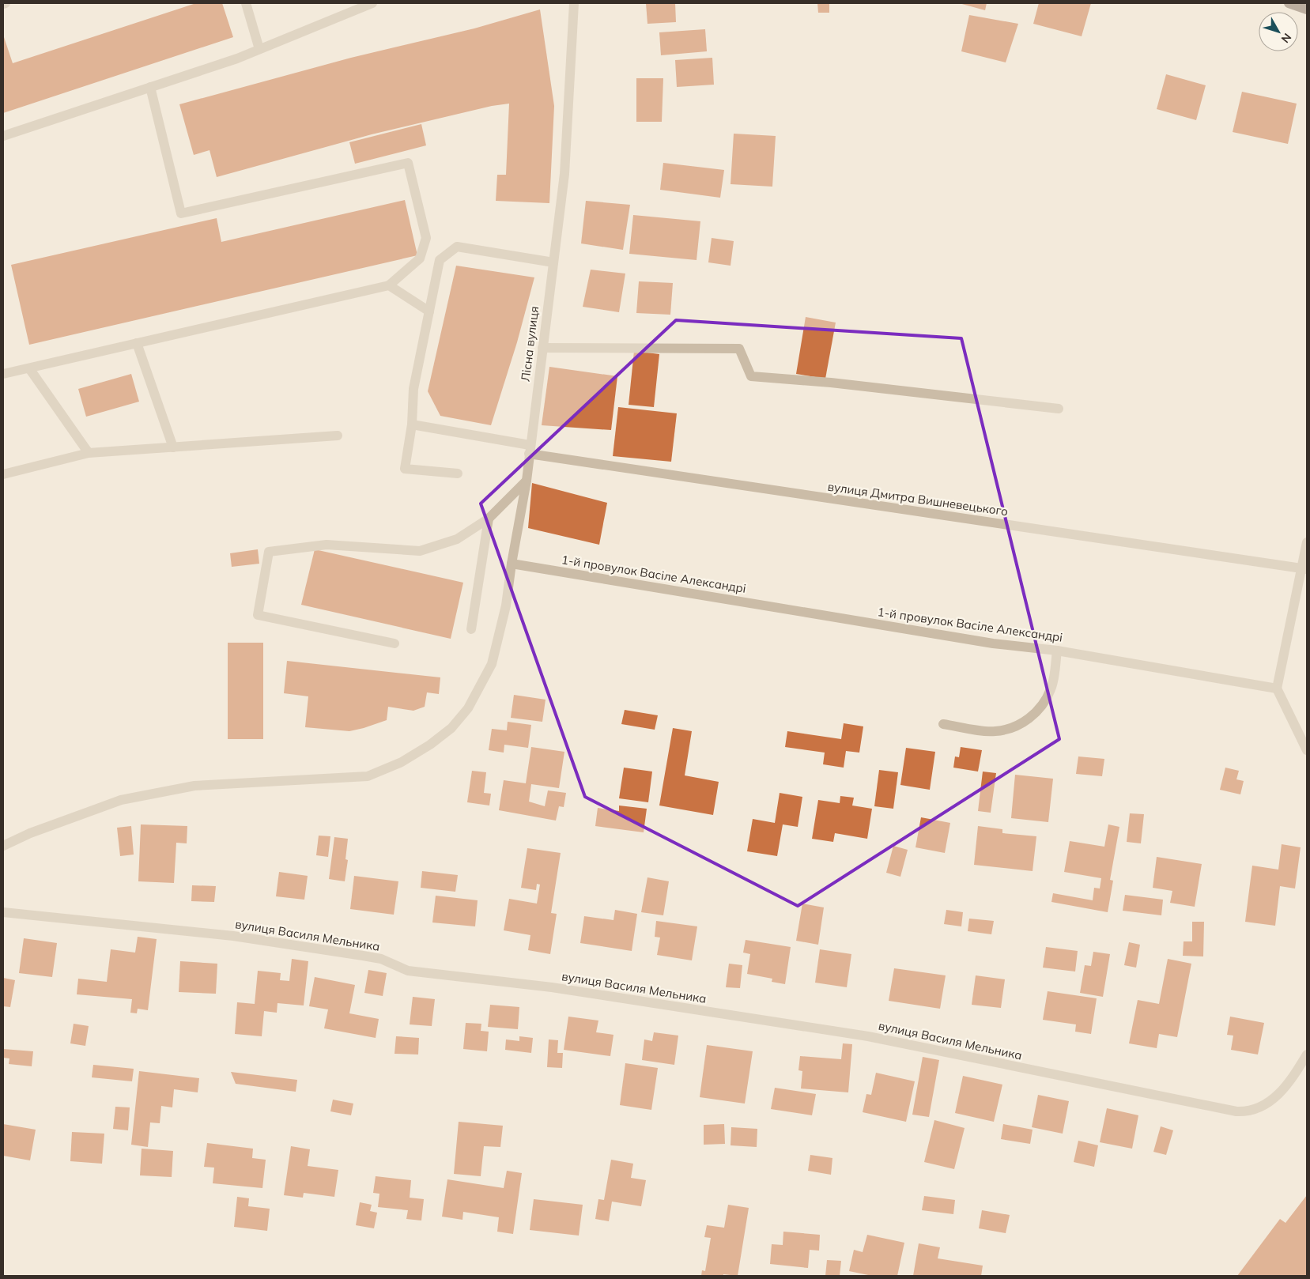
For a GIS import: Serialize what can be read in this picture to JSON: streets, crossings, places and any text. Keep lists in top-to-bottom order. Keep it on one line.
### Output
{"streets":{"street":["Лісна вулиця","вулиця Дмитра Вишневецького","1-й провулок Васіле Александрі","вулиця Василя Мельника"]},"crossings":[["Лісна вулиця","вулиця Дмитра Вишневецького"],["Лісна вулиця","1-й провулок Васіле Александрі"]],"north":"bottom right"}
